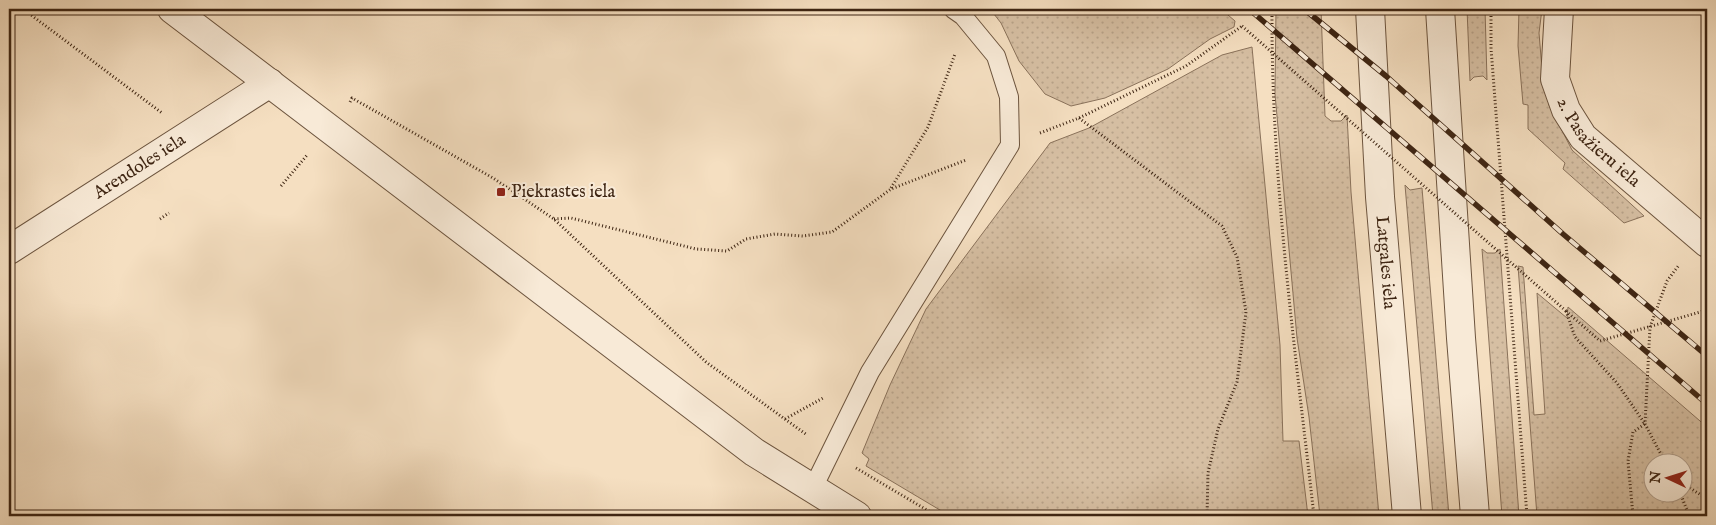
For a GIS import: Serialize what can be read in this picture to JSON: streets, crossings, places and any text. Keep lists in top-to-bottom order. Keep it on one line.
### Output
{"streets":{"street":["2. Pasažieru iela","Arendoles iela","Latgales iela"]},"places":{"transit":["Piekrastes iela"]},"north":"left"}
